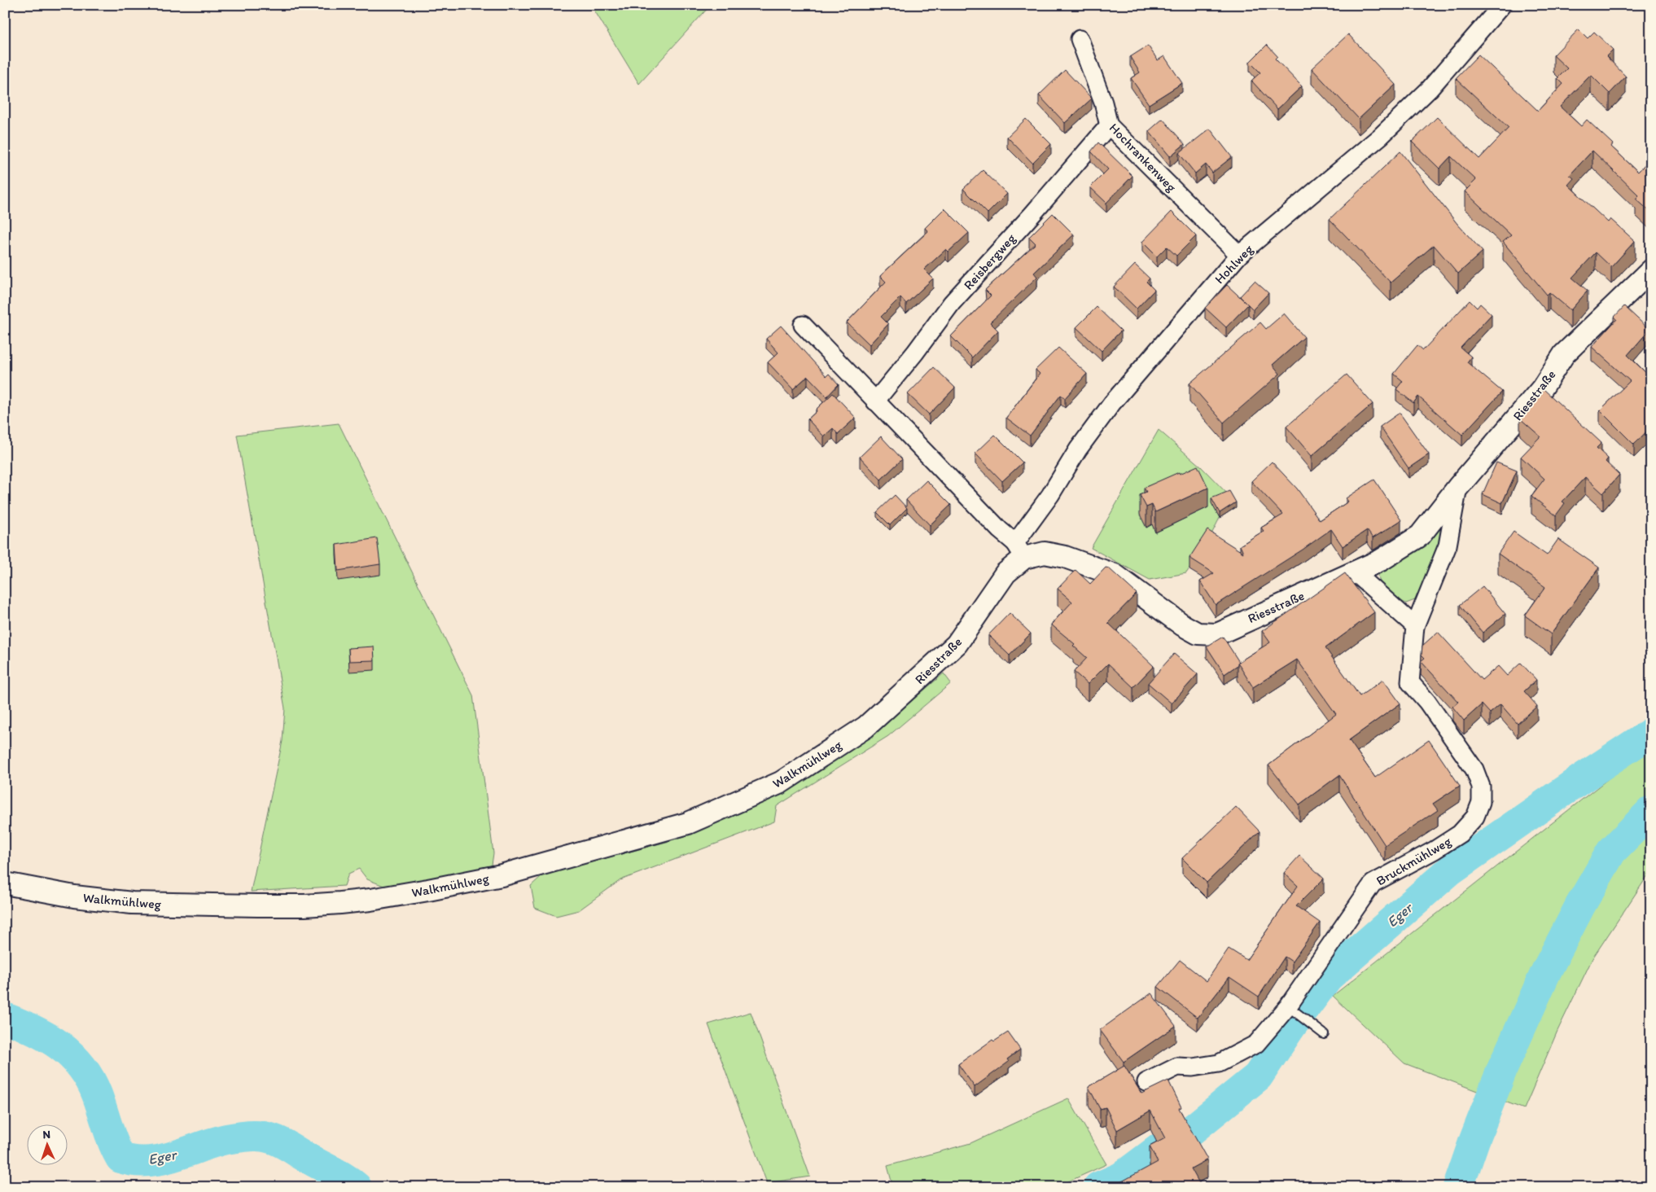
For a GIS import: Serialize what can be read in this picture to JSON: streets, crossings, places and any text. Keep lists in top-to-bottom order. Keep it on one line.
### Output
{"streets":{"street":["Hochrankenweg","Reisbergweg","Hohlweg","Riesstraße","Walkmühlweg","Bruckmühlweg"]},"crossings":[["Hochrankenweg","Reisbergweg"],["Hochrankenweg","Hohlweg"],["Hohlweg","Riesstraße"],["Riesstraße","Walkmühlweg"],["Riesstraße","Bruckmühlweg"]],"water":["Eger"],"north":"top"}
